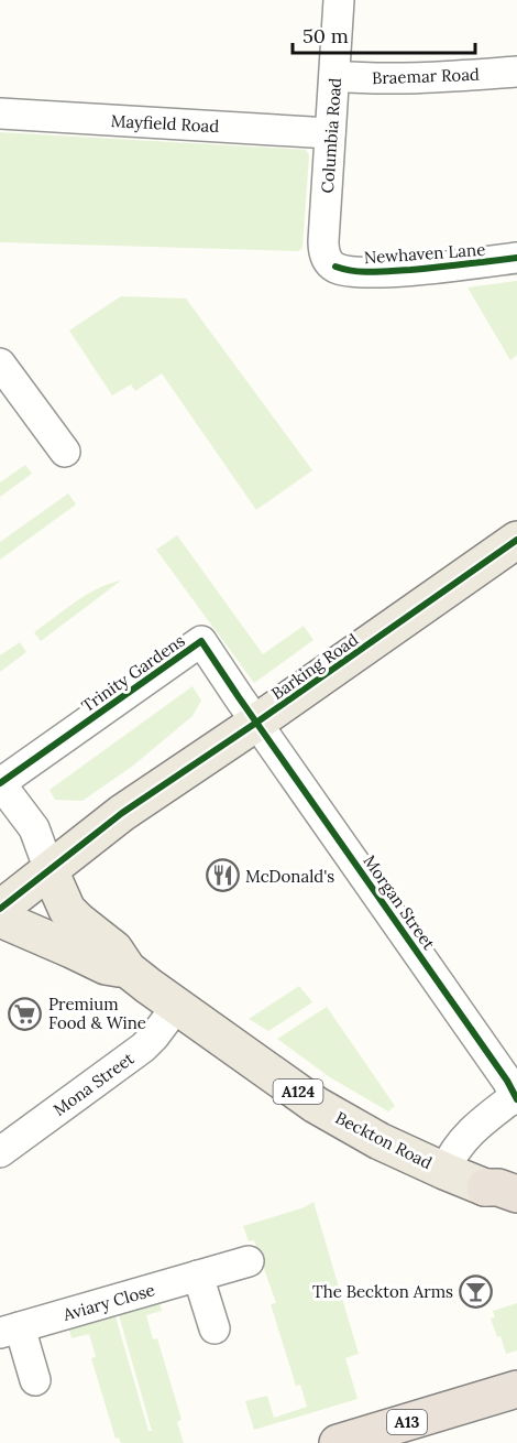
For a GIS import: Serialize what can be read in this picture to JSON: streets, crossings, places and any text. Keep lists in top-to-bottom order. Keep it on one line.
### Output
{"streets":{"highway":["A13"],"main road":["Barking Road","A124","Beckton Road"],"street":["Braemar Road","Mayfield Road","Columbia Road","Newhaven Lane","Trinity Gardens","Morgan Street","Mona Street","Aviary Close"]},"crossings":[["Braemar Road","Columbia Road"],["Mayfield Road","Columbia Road"],["Columbia Road","Newhaven Lane"],["Barking Road","Trinity Gardens"],["Barking Road","Morgan Street"],["Barking Road","Beckton Road"],["Trinity Gardens","Morgan Street"],["Mona Street","Beckton Road"]],"places":{"restaurant":["McDonald's"],"supermarket":["Premium Food & Wine"],"bar":["The Beckton Arms"]},"scale_bar":"50 m"}
